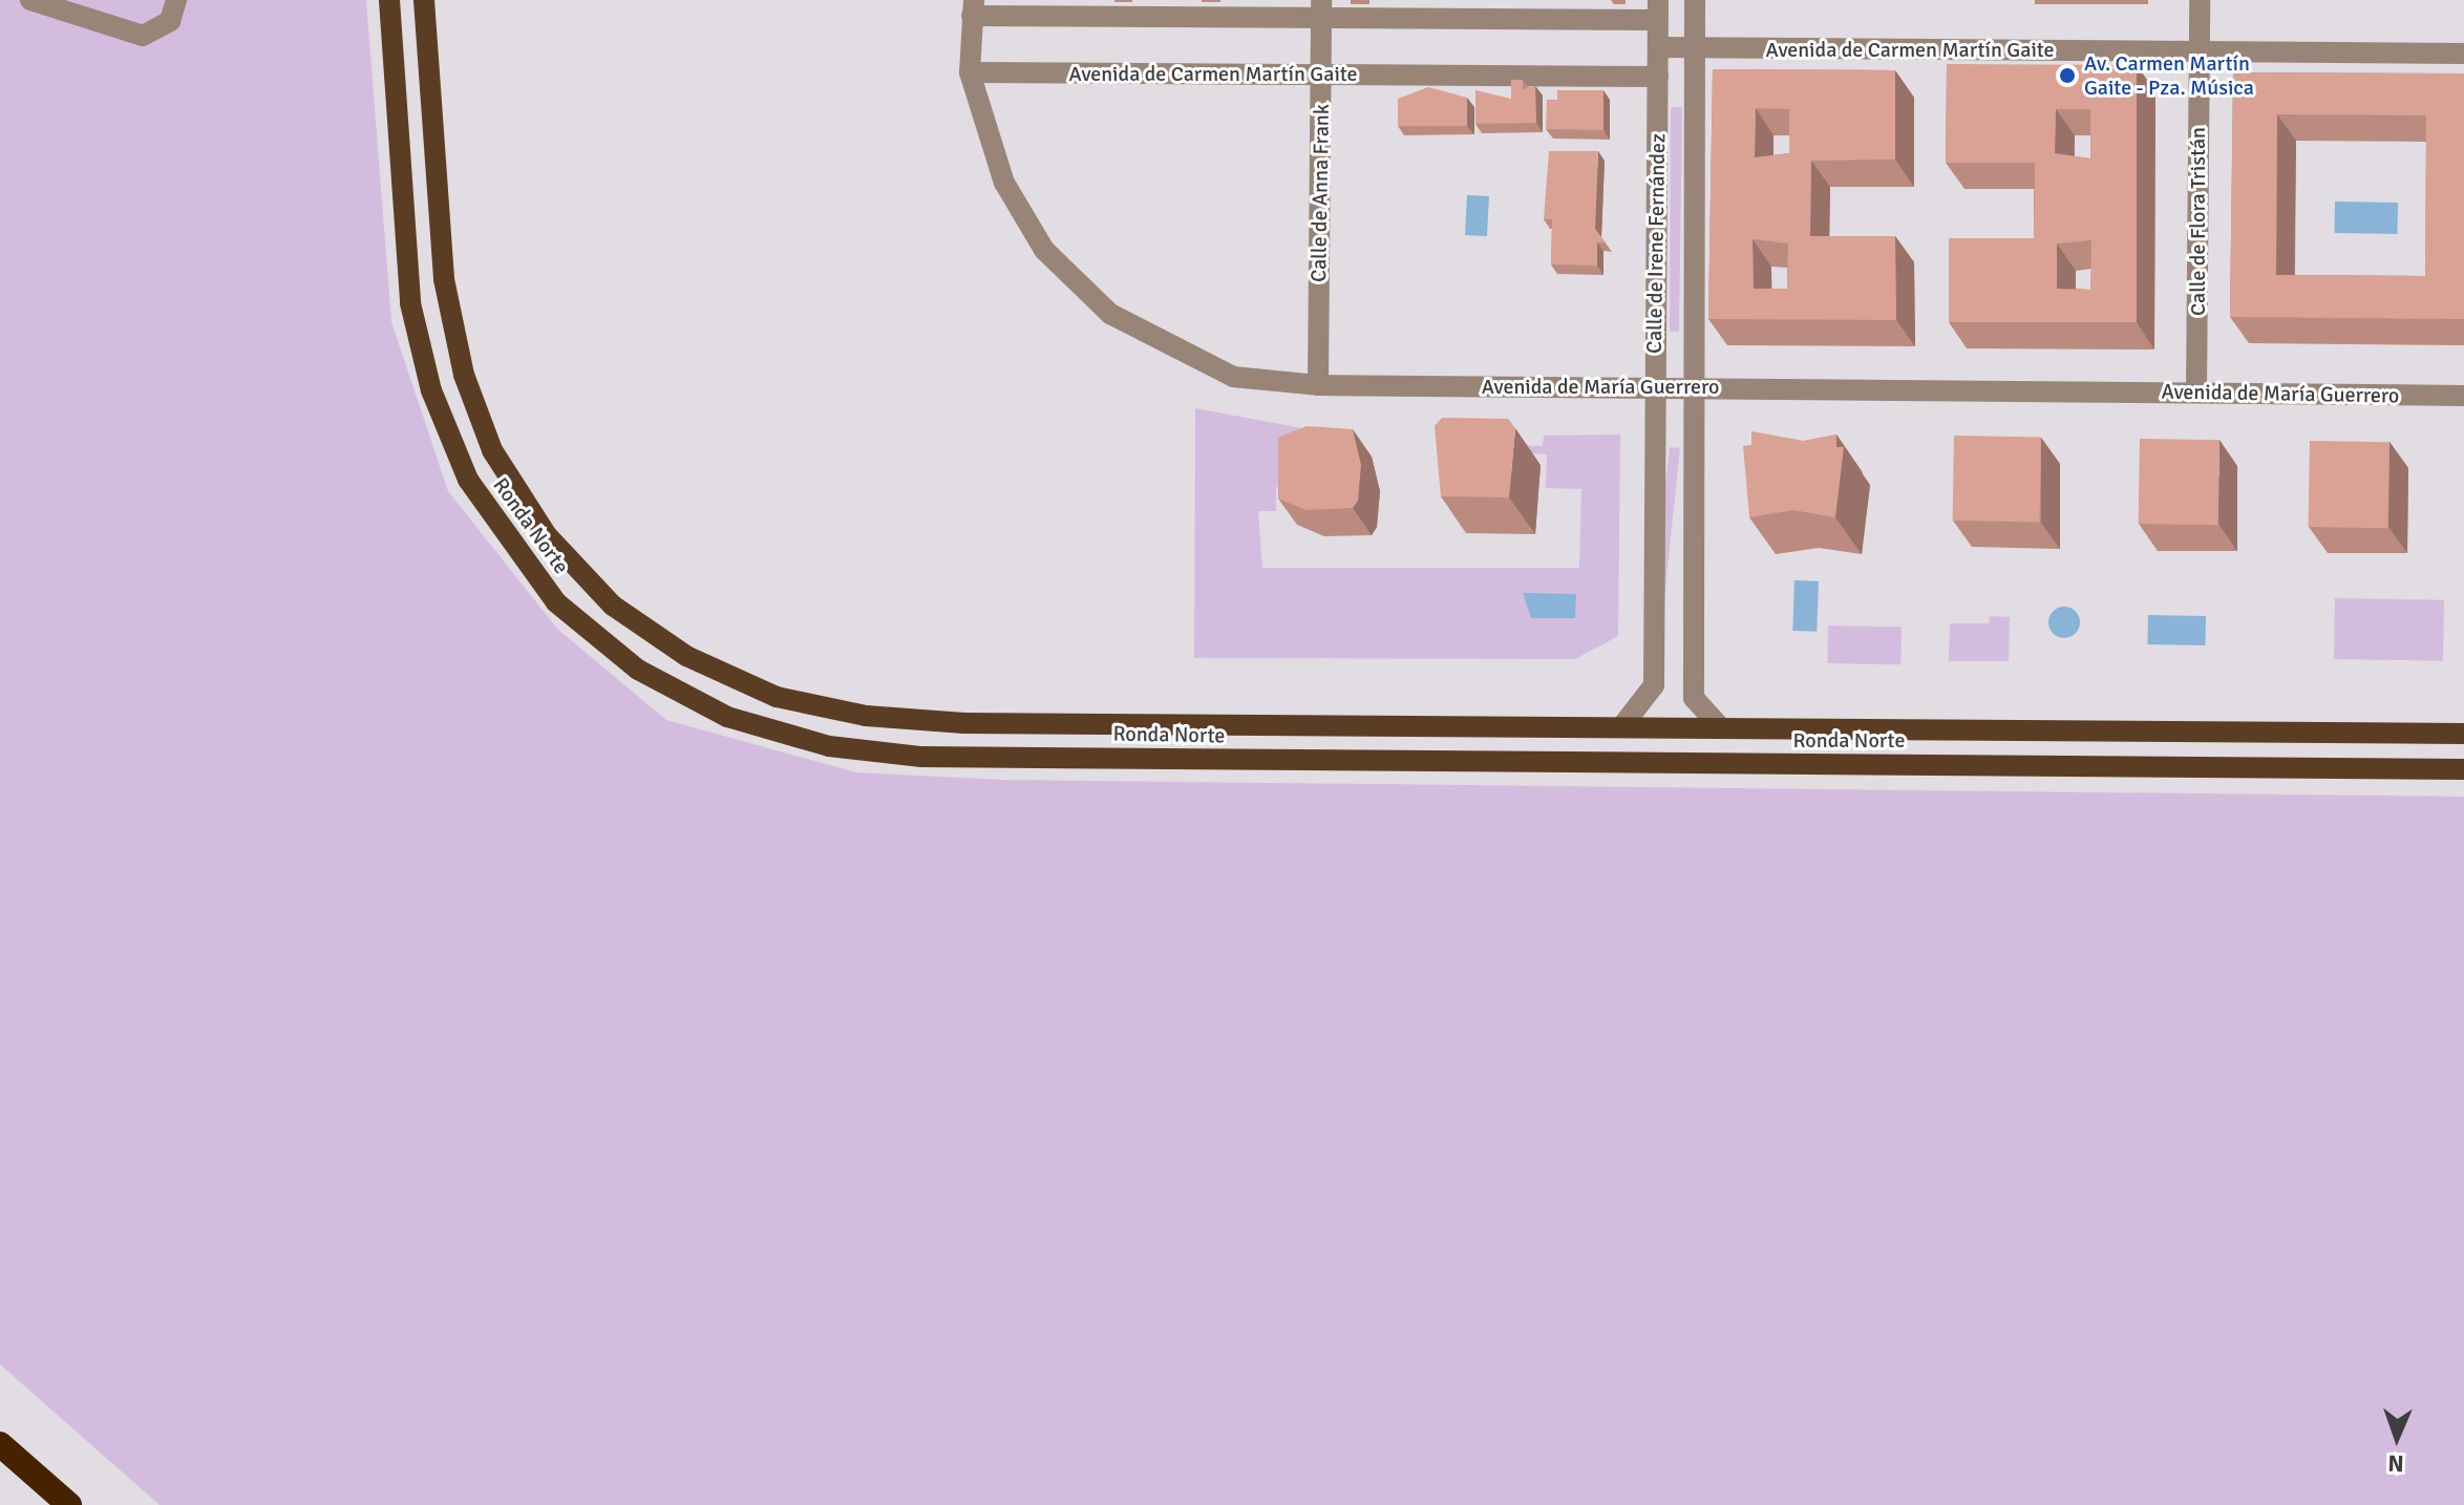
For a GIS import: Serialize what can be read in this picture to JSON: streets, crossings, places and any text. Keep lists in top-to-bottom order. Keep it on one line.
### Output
{"streets":{"main road":["Ronda Norte"],"street":["Avenida de Carmen Martín Gaite","Calle de Anna Frank","Calle de Flora Tristán","Calle de Irene Fernández","Avenida de María Guerrero"]},"crossings":[["Avenida de Carmen Martín Gaite","Calle de Anna Frank"],["Avenida de Carmen Martín Gaite","Calle de Flora Tristán"],["Avenida de Carmen Martín Gaite","Calle de Irene Fernández"],["Avenida de Carmen Martín Gaite","Avenida de María Guerrero"],["Calle de Anna Frank","Avenida de María Guerrero"],["Calle de Flora Tristán","Avenida de María Guerrero"],["Calle de Irene Fernández","Avenida de María Guerrero"],["Calle de Irene Fernández","Ronda Norte"]],"places":["Av. Carmen Martín Gaite - Pza. Música"],"north":"bottom"}
